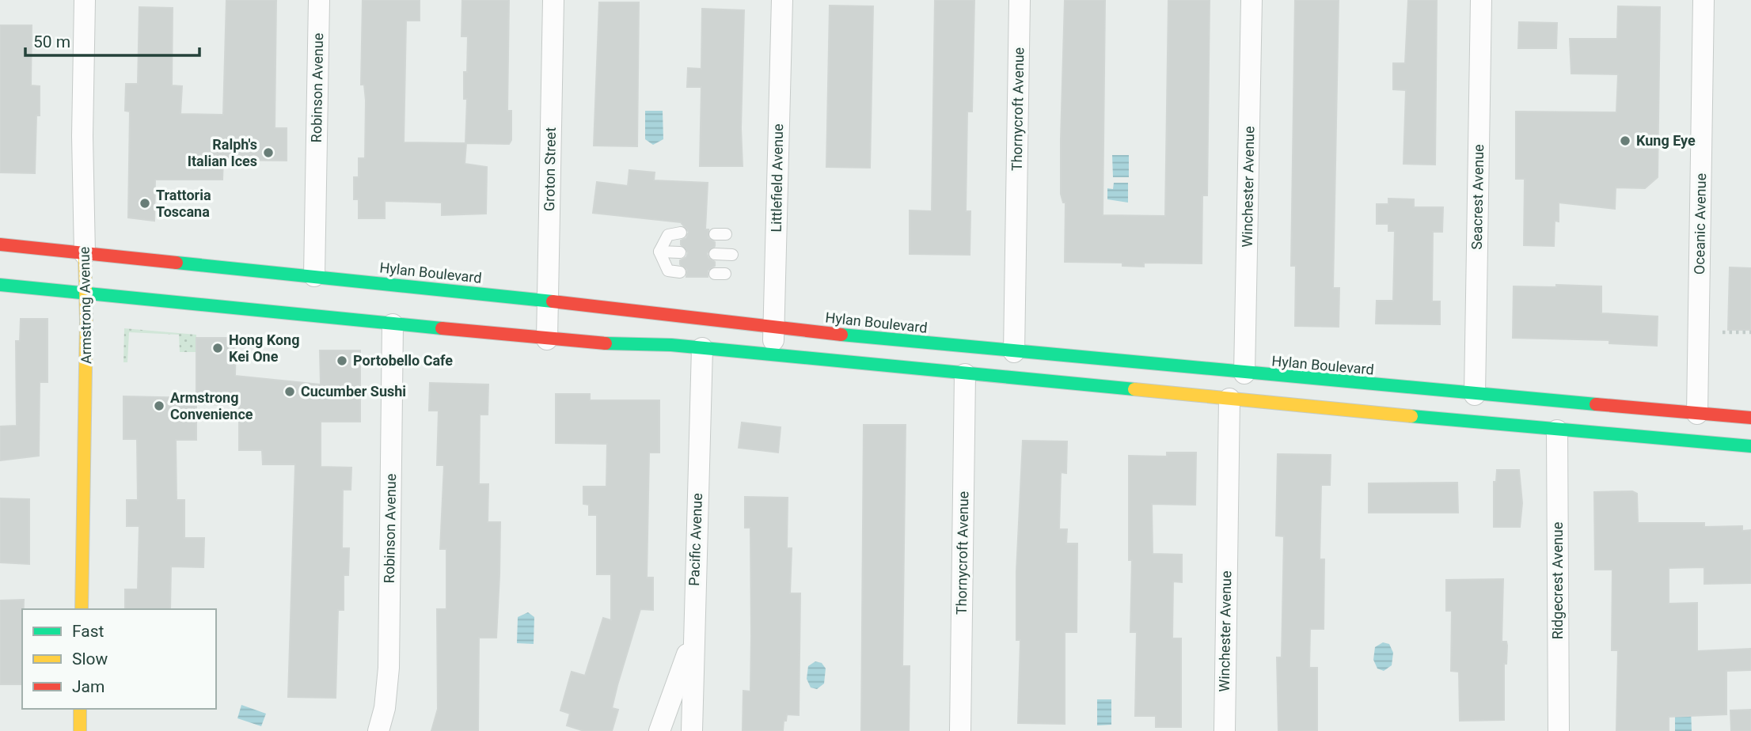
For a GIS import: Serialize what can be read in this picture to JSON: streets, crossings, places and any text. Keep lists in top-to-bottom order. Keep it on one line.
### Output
{"streets":{"main road":["Hylan Boulevard","Armstrong Avenue"],"street":["Robinson Avenue","Thornycroft Avenue","Groton Street","Littlefield Avenue","Winchester Avenue","Seacrest Avenue","Oceanic Avenue","Pacific Avenue","Ridgecrest Avenue"]},"crossings":[["Robinson Avenue","Hylan Boulevard"],["Thornycroft Avenue","Hylan Boulevard"],["Groton Street","Hylan Boulevard"],["Littlefield Avenue","Hylan Boulevard"],["Winchester Avenue","Hylan Boulevard"],["Seacrest Avenue","Hylan Boulevard"],["Oceanic Avenue","Hylan Boulevard"],["Hylan Boulevard","Armstrong Avenue"]],"places":["Kung Eye","Ralph's Italian Ices","Trattoria Toscana","Hong Kong Kei One","Portobello Cafe","Cucumber Sushi","Armstrong Convenience"],"legend":["Fast","Slow","Jam"],"scale_bar":"50 m"}
